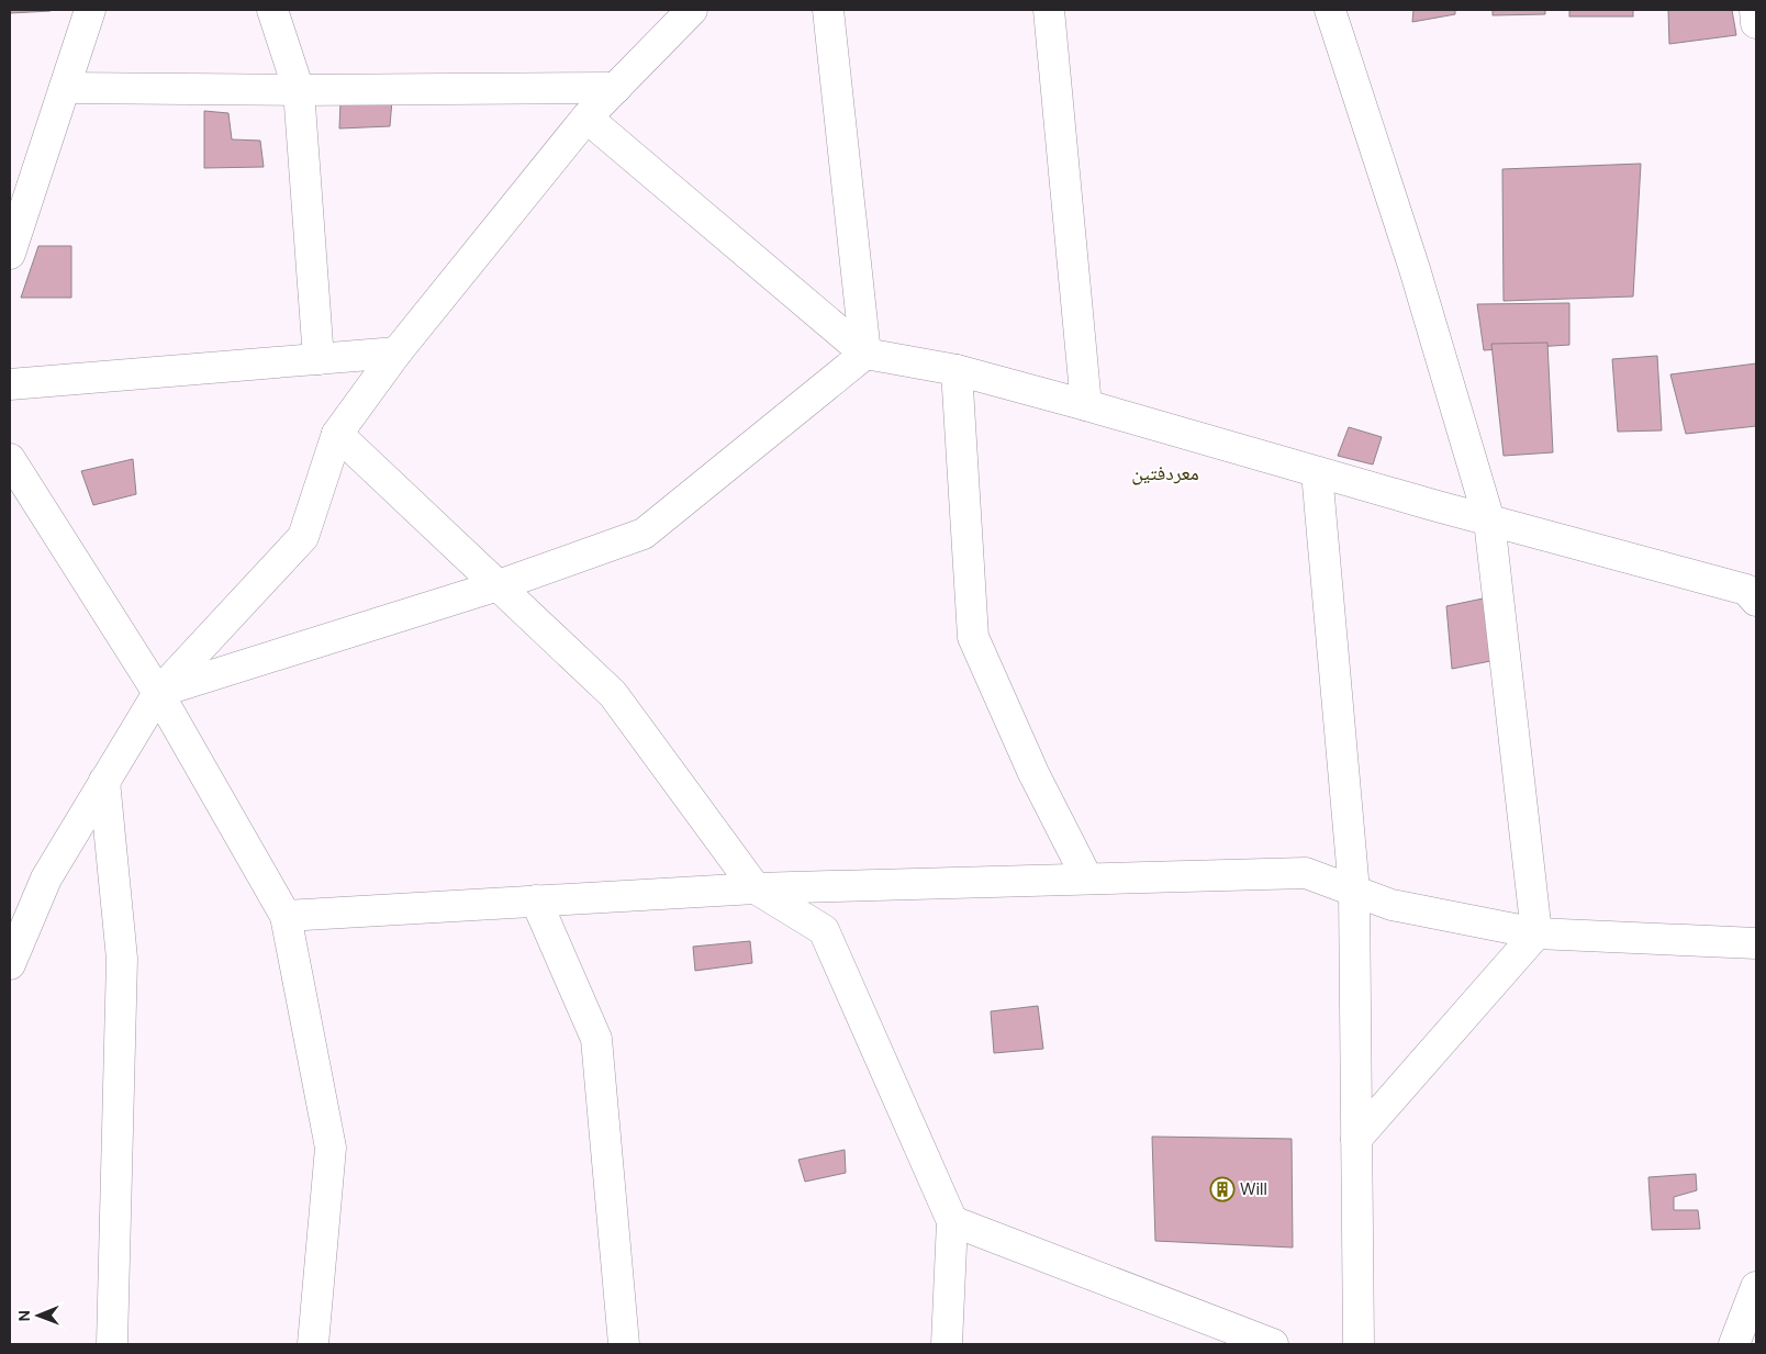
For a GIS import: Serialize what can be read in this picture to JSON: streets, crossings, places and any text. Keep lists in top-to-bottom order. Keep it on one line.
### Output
{"districts":["معردفتين"],"places":{"building":["Will"]},"north":"left"}
